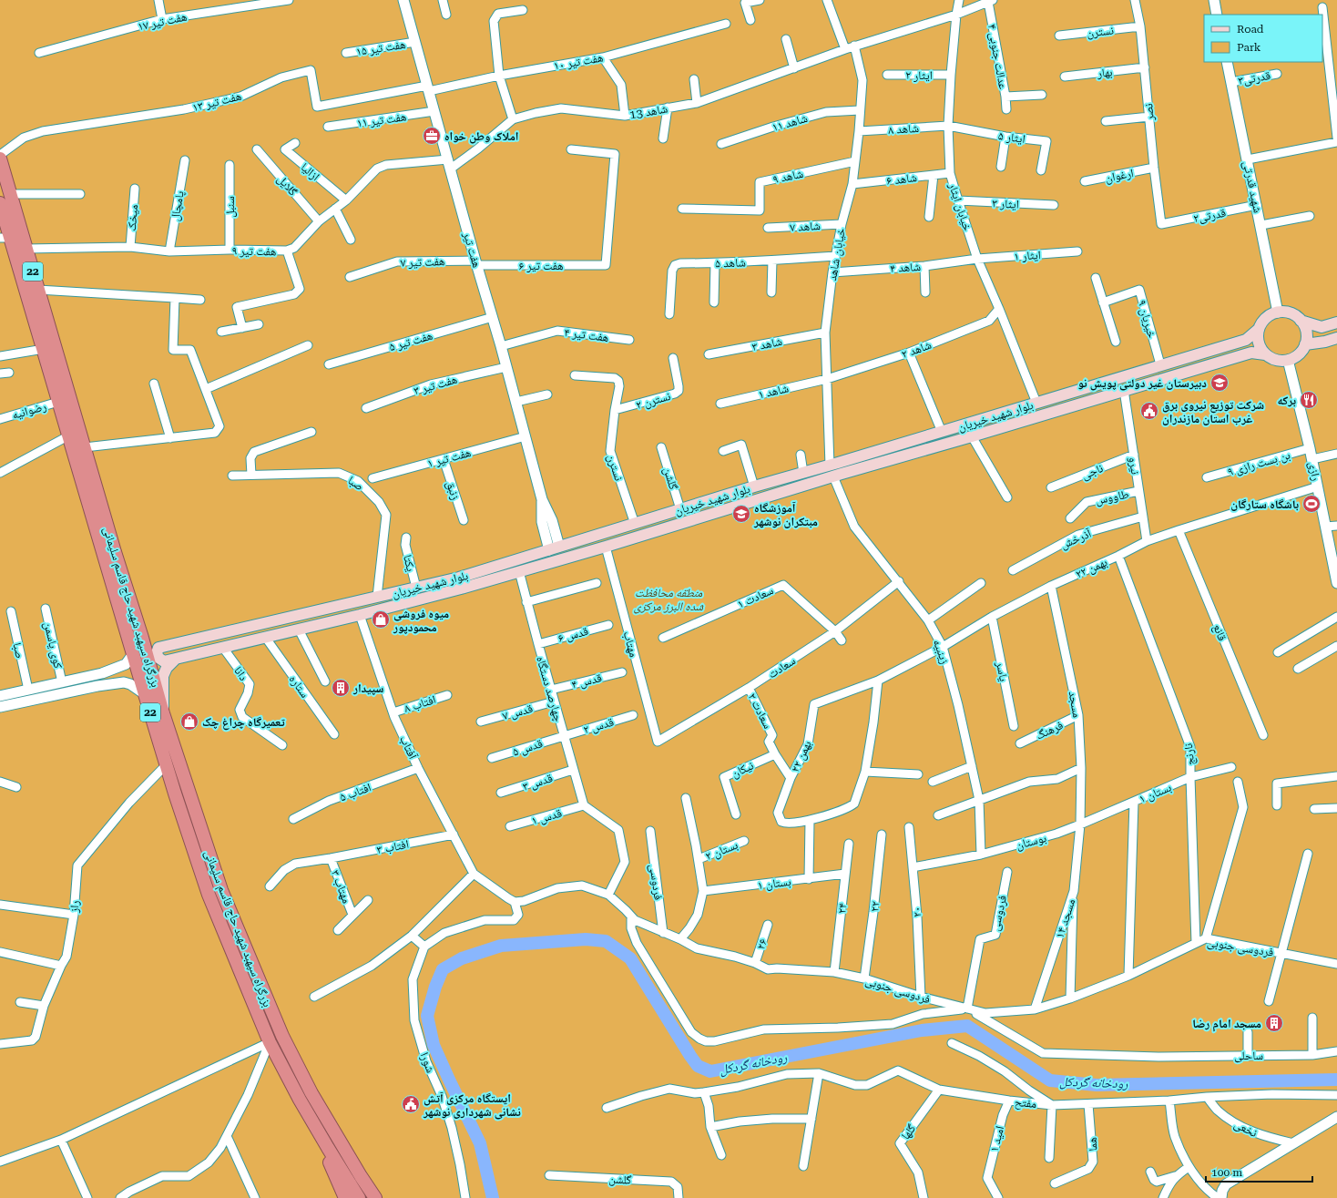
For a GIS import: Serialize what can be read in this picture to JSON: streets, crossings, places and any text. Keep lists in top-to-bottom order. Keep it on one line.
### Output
{"streets":{"highway":["22","بزرگراه سپهبد شهید حاج قاسم سلیمانی"],"main road":["بلوار شهید خیریان"],"street":["هفت تیر ۱۷","نسترن","هفت تیر ۱۵","عدالت جنوبی ۴","هفت تیر ۱۰","بهار","ایثار ۲","قدرتی۳","هفت تیر ۱۳","شاهد 13","نصر","هفت تیر ۱۱","شاهد ۱۱","شاهد ۸","ایثار ۵","ازالیا","ارغوان","شاهد ۹","شاهد ۶","گلایل","شهید قدرتی","ایثار ۳","پامچال","سنبل","خیابان ایثار","قدرتی۲","میخک","شاهد ۷","هفت تیر","هفت تیر ۹","خیابان شاهد","ایثار ۱","هفت تیر ۷","شاهد ۵","هفت تیر ۶","شاهد ۴","خیریان ۹","هفت تیر ۴","هفت تیر ۵","شاهد ۳","شاهد ۲","هفت تیر ۳","شاهد ۱","نسترن ۲","رضوانیه","هفت تیر ۱","بن بست رازی ۹","نیرو","ناجی","رازی","گلشن","صبا","زنبق","طاووس","آذرخش","یکتا","۲۲ بهمن","سعادت ۱","قانع","قدس ۶","مهتاب","کوی یاسمن","زینبیه","سعادت","یاسر","دانا","قدس ۴","ستاره","چهارصد دستگاه","افتاب ۸","مسجد","سعادت ۲","قدس ۷","قدس ۲","فرهنگ","آفتاب","قدس ۵","نارنج","نیکان","قدس ۳","افتاب ۵","بستان ۱","قدس ۱","بوستان","افتاب ۳","بستان ۲","فردوسی","مهتاب ۳","راز","۲۲","۲۴","۲۰","مسجد ۱۴","۲۶","فردوسی جنوبی","ساحلی","شورا","مفتح","نخعی","گلها","امید ۱","هما"]},"crossings":[["نسترن","نصر"],["نسترن","نسترن ۲"],["نسترن","بلوار شهید خیریان"],["هفت تیر ۱۵","هفت تیر"],["عدالت جنوبی ۴","شاهد 13"],["هفت تیر ۱۰","هفت تیر ۱۳"],["هفت تیر ۱۰","هفت تیر"],["بهار","نصر"],["ایثار ۲","خیابان ایثار"],["قدرتی۳","شهید قدرتی"],["هفت تیر ۱۳","هفت تیر"],["شاهد 13","خیابان ایثار"],["شاهد 13","هفت تیر"],["شاهد 13","هفت تیر ۹"],["شاهد 13","خیابان شاهد"],["نصر","ارغوان"],["نصر","قدرتی۲"],["هفت تیر ۱۱","هفت تیر"],["شاهد ۱۱","خیابان شاهد"],["شاهد ۸","ایثار ۵"],["شاهد ۸","خیابان ایثار"],["شاهد ۸","خیابان شاهد"],["ایثار ۵","خیابان ایثار"],["ازالیا","هفت تیر ۹"],["شاهد ۹","خیابان شاهد"],["شاهد ۶","خیابان ایثار"],["شاهد ۶","خیابان شاهد"],["گلایل","هفت تیر ۹"],["شهید قدرتی","قدرتی۲"],["شهید قدرتی","بلوار شهید خیریان"],["شهید قدرتی","رازی"],["ایثار ۳","خیابان ایثار"],["پامچال","هفت تیر ۹"],["سنبل","هفت تیر ۹"],["خیابان ایثار","ایثار ۱"],["خیابان ایثار","شاهد ۴"],["خیابان ایثار","شاهد ۲"],["خیابان ایثار","بلوار شهید خیریان"],["میخک","هفت تیر ۹"],["شاهد ۷","خیابان شاهد"],["هفت تیر","هفت تیر ۹"],["هفت تیر","هفت تیر ۷"],["هفت تیر","هفت تیر ۶"],["هفت تیر","هفت تیر ۴"],["هفت تیر","هفت تیر ۵"],["هفت تیر","هفت تیر ۳"],["هفت تیر","بلوار شهید خیریان"],["هفت تیر","هفت تیر ۱"],["هفت تیر ۹","بزرگراه سپهبد شهید حاج قاسم سلیمانی"],["خیابان شاهد","شاهد ۵"],["خیابان شاهد","شاهد ۴"],["خیابان شاهد","شاهد ۳"],["خیابان شاهد","شاهد ۲"],["خیابان شاهد","شاهد ۱"],["خیابان شاهد","بلوار شهید خیریان"],["ایثار ۱","شاهد ۴"],["هفت تیر ۷","هفت تیر ۶"],["خیریان ۹","بلوار شهید خیریان"],["شاهد ۲","شاهد ۱"],["رضوانیه","بزرگراه سپهبد شهید حاج قاسم سلیمانی"],["بلوار شهید خیریان","نیرو"],["بلوار شهید خیریان","رازی"],["بلوار شهید خیریان","گلشن"],["بلوار شهید خیریان","صبا"],["بلوار شهید خیریان","یکتا"],["بلوار شهید خیریان","مهتاب"],["بلوار شهید خیریان","زینبیه"],["بلوار شهید خیریان","دانا"],["بلوار شهید خیریان","ستاره"],["بلوار شهید خیریان","چهارصد دستگاه"],["بلوار شهید خیریان","آفتاب"],["هفت تیر ۱","زنبق"],["بن بست رازی ۹","رازی"],["نیرو","ناجی"],["نیرو","طاووس"],["نیرو","آذرخش"],["نیرو","۲۲ بهمن"],["رازی","۲۲ بهمن"],["۲۲ بهمن","قانع"],["۲۲ بهمن","زینبیه"],["۲۲ بهمن","یاسر"],["۲۲ بهمن","مسجد"],["۲۲ بهمن","نارنج"],["سعادت ۱","سعادت"],["بزرگراه سپهبد شهید حاج قاسم سلیمانی","راز"],["قدس ۶","چهارصد دستگاه"],["مهتاب","سعادت"],["زینبیه","سعادت"],["زینبیه","بوستان"],["سعادت","سعادت ۲"],["قدس ۴","چهارصد دستگاه"],["چهارصد دستگاه","قدس ۷"],["چهارصد دستگاه","قدس ۲"],["چهارصد دستگاه","قدس ۵"],["چهارصد دستگاه","قدس ۳"],["چهارصد دستگاه","قدس ۱"],["افتاب ۸","آفتاب"],["مسجد","فرهنگ"],["مسجد","بستان ۱"],["مسجد","بوستان"],["مسجد","مسجد ۱۴"],["سعادت ۲","نیکان"],["قدس ۲","قدس ۵"],["آفتاب","افتاب ۵"],["آفتاب","افتاب ۳"],["نارنج","بستان ۱"],["نارنج","فردوسی جنوبی"],["بستان ۱","بوستان"],["بستان ۱","۲۴"],["بستان ۱","مسجد ۱۴"],["بوستان","۲۰"],["بوستان","مسجد ۱۴"],["افتاب ۳","مهتاب ۳"],["فردوسی","فردوسی جنوبی"],["فردوسی","ساحلی"],["۲۲","فردوسی جنوبی"],["۲۴","فردوسی جنوبی"],["۲۰","فردوسی جنوبی"],["مسجد ۱۴","فردوسی جنوبی"],["۲۶","فردوسی جنوبی"],["فردوسی جنوبی","ساحلی"],["مفتح","نخعی"],["مفتح","گلها"],["مفتح","امید ۱"],["مفتح","هما"]],"water":["رودخانه گردکل"],"parks":["منطقه محافظت شده البرز مرکزی"],"places":{"office":["املاک وطن خواه"],"school or university":["دبیرستان غیر دولتی پویش نو","آموزشگاه مبتکران نوشهر"],"restaurant":["برکه"],"public building":["شرکت توزیع نیروی برق غرب استان مازندران","ایستگاه مرکزی آتش نشانی شهرداری نوشهر"],"sports":["باشگاه ستارگان"],"shop":["میوه فروشی محمودپور","تعمیرگاه چراغ چک"],"building":["سپیدار","مسجد امام رضا"]},"legend":["Road","Park"],"scale_bar":"100 m"}
